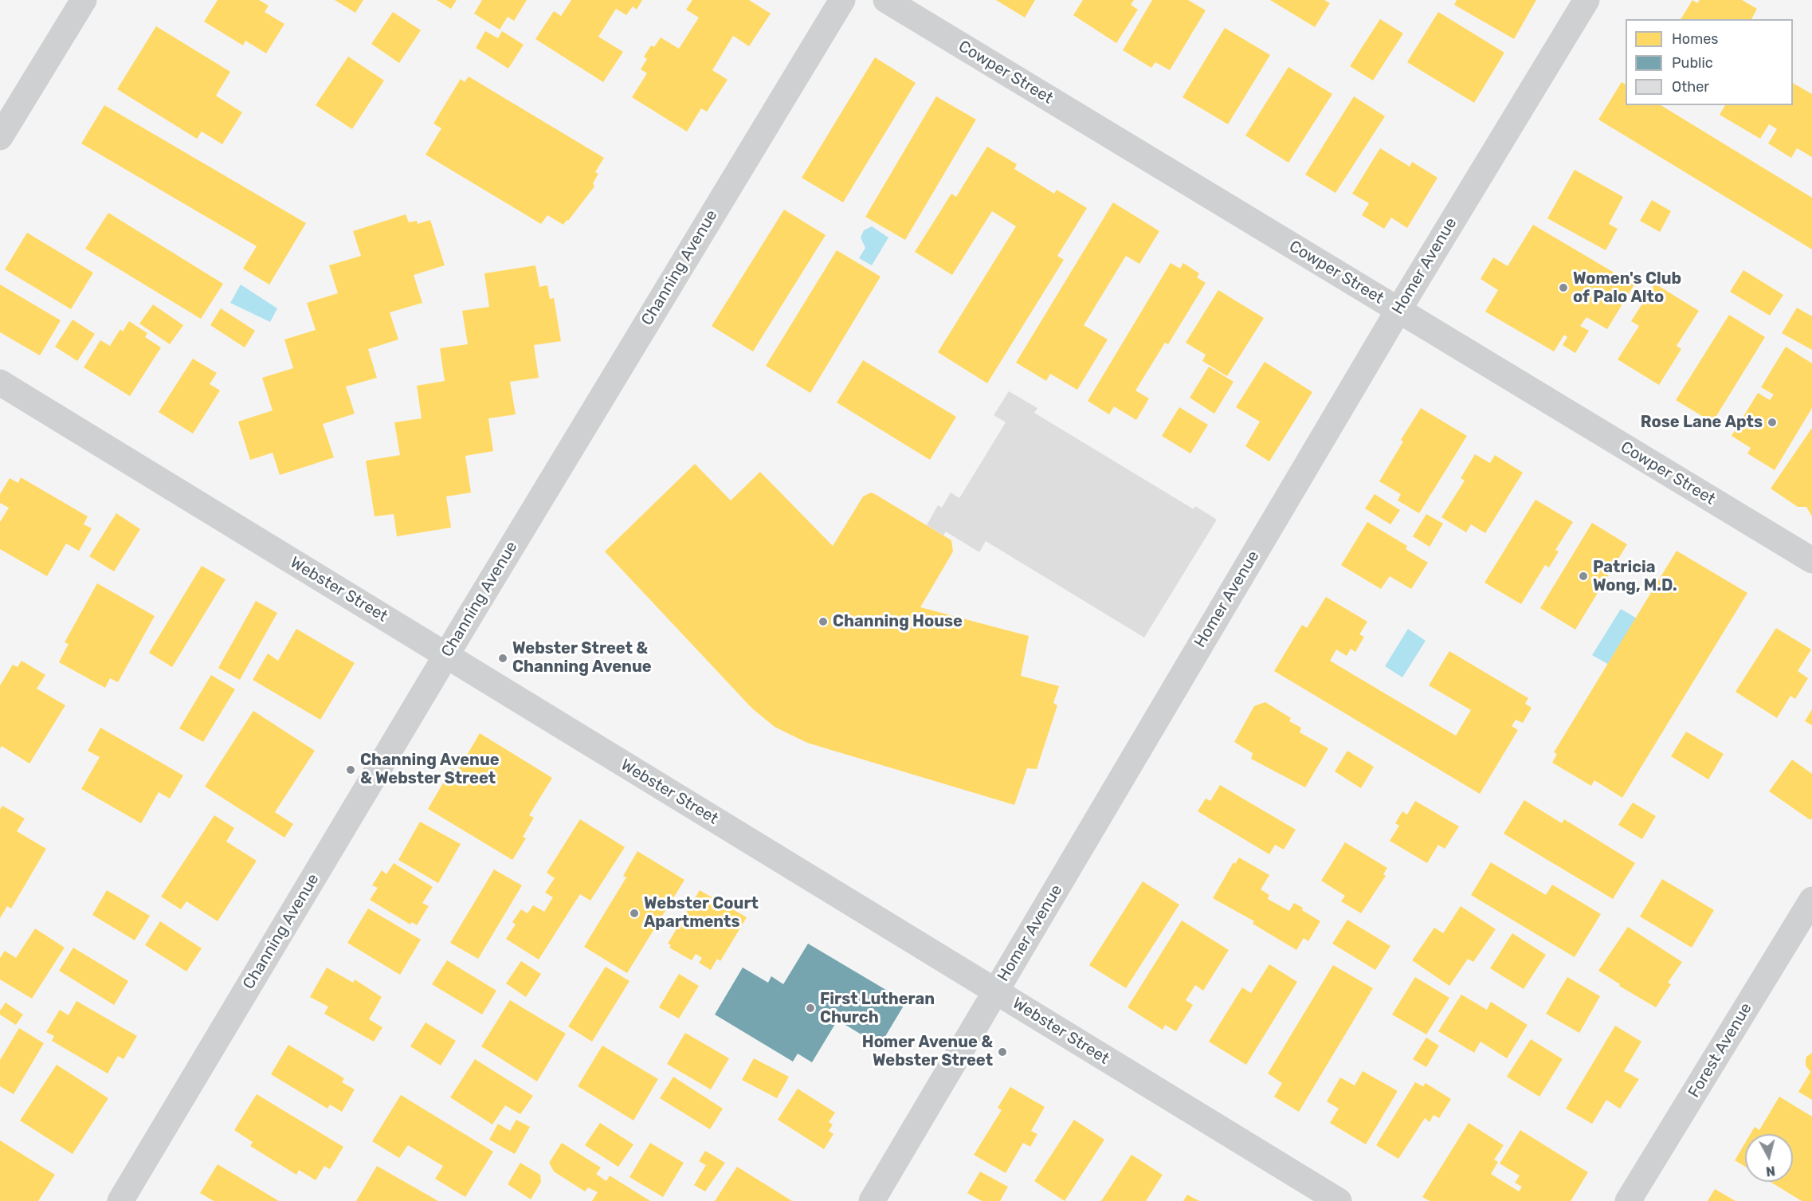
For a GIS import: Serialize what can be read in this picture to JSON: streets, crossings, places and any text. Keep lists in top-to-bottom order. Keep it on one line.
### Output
{"streets":{"street":["Cowper Street","Homer Avenue","Channing Avenue","Webster Street","Forest Avenue"]},"crossings":[["Cowper Street","Homer Avenue"],["Homer Avenue","Webster Street"],["Channing Avenue","Webster Street"]],"places":["Women's Club of Palo Alto","Rose Lane Apts","Patricia Wong, M.D.","Channing House","Webster Street & Channing Avenue","Channing Avenue & Webster Street","Webster Court Apartments","First Lutheran Church","Homer Avenue & Webster Street"],"legend":["Homes","Public","Other"],"north":"bottom"}
